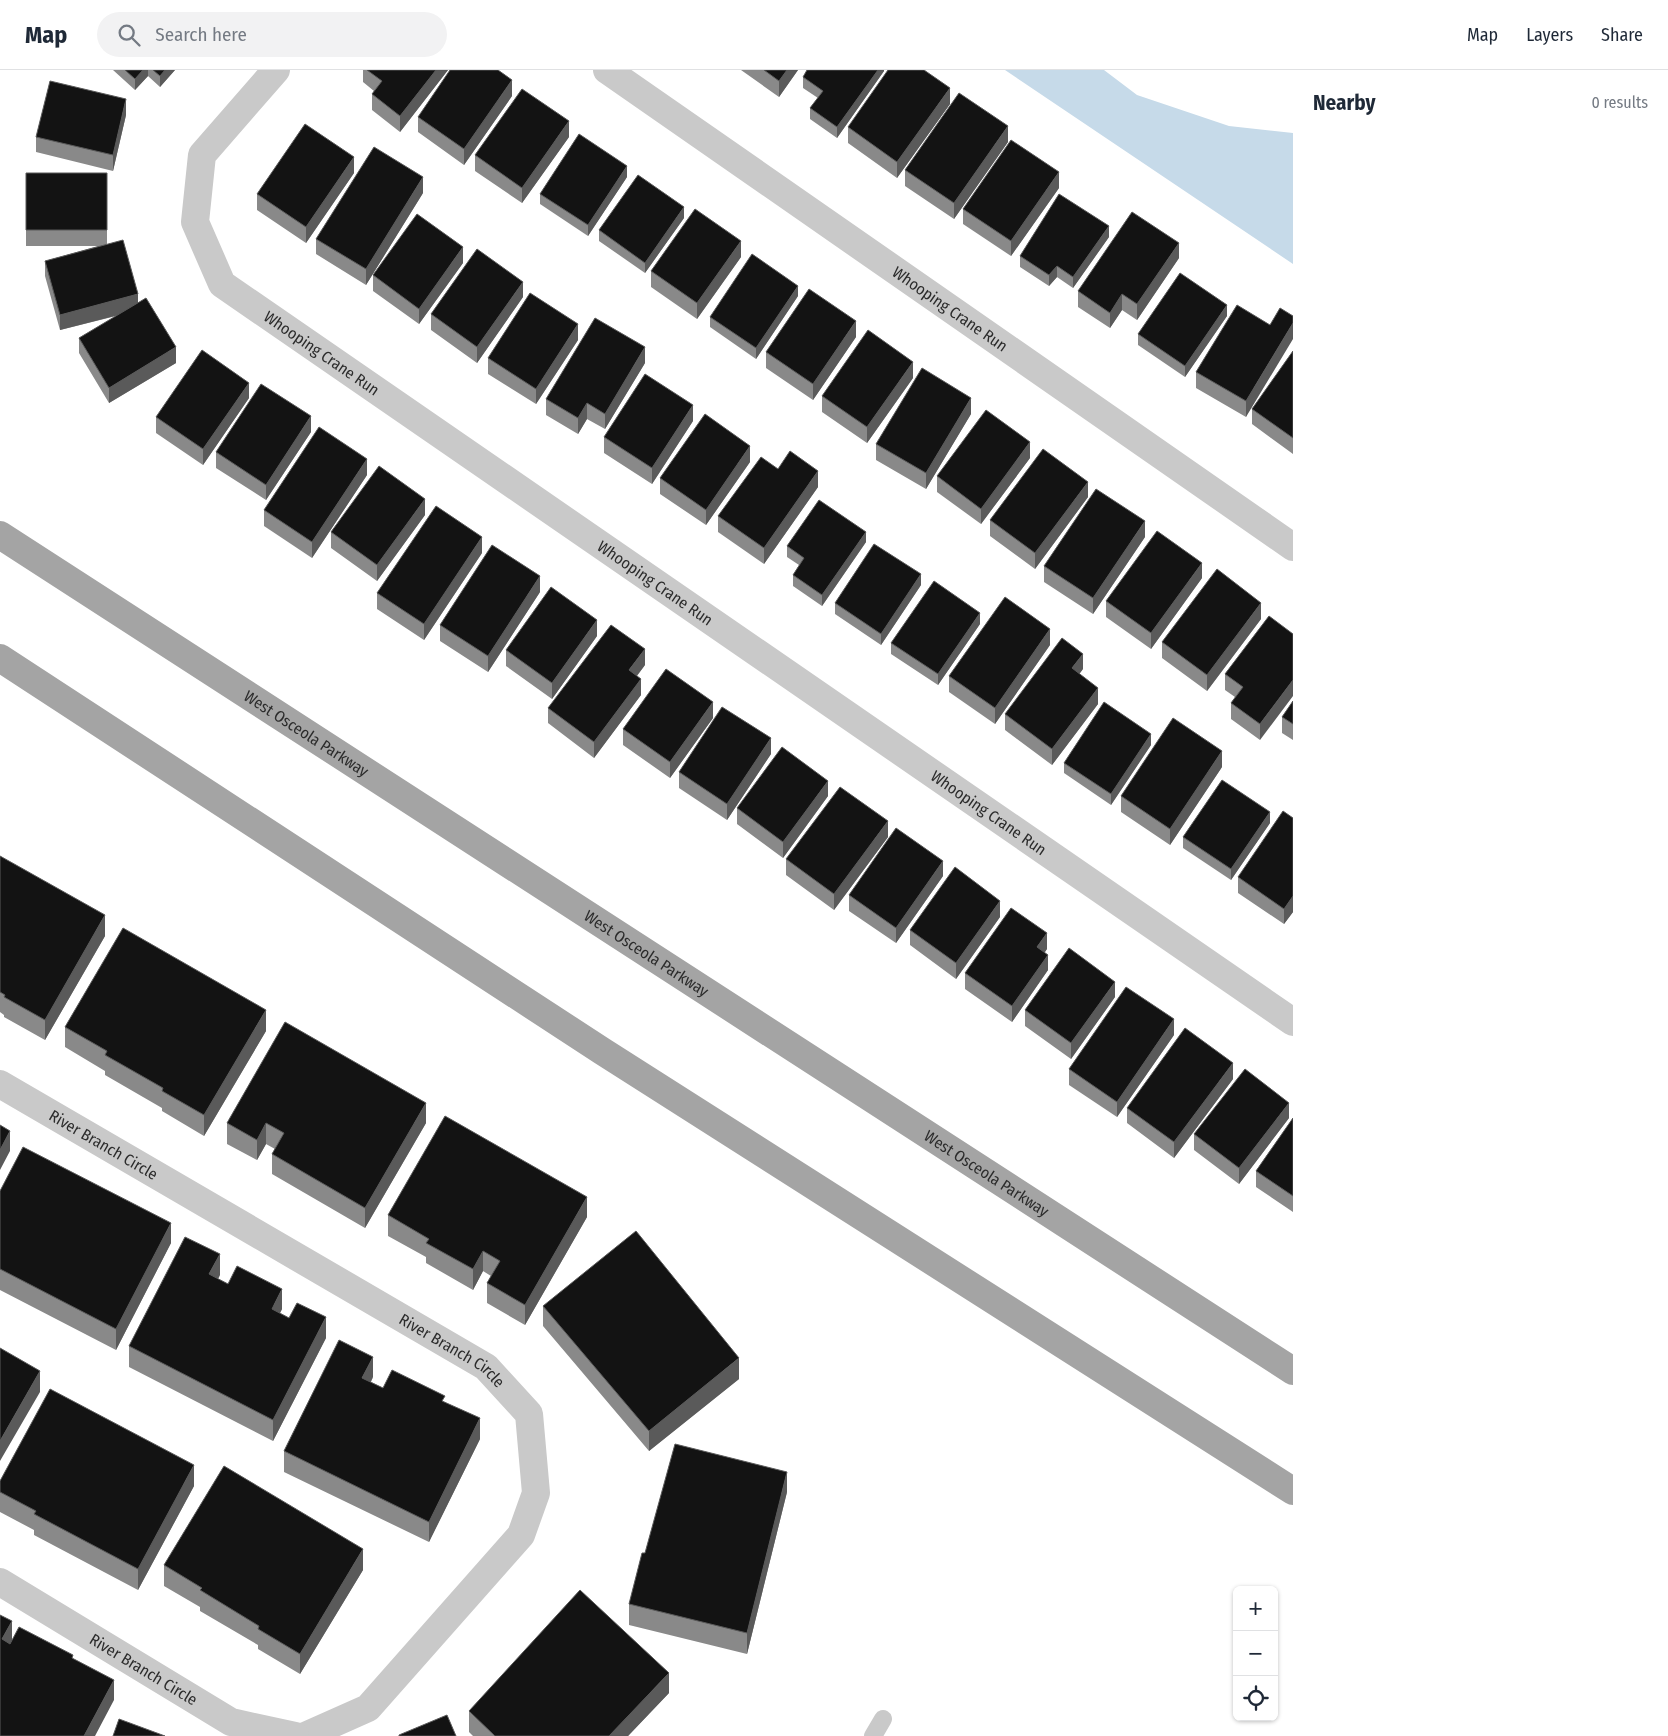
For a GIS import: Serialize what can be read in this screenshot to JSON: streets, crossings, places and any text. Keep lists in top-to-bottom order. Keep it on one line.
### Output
{"streets":{"main road":["West Osceola Parkway"],"street":["Whooping Crane Run","River Branch Circle"]},"page":{"header":"Map","search":"Search here","nav":["Map","Layers","Share"],"heading":["Nearby","0 results"],"map_buttons":["+","−"]}}
